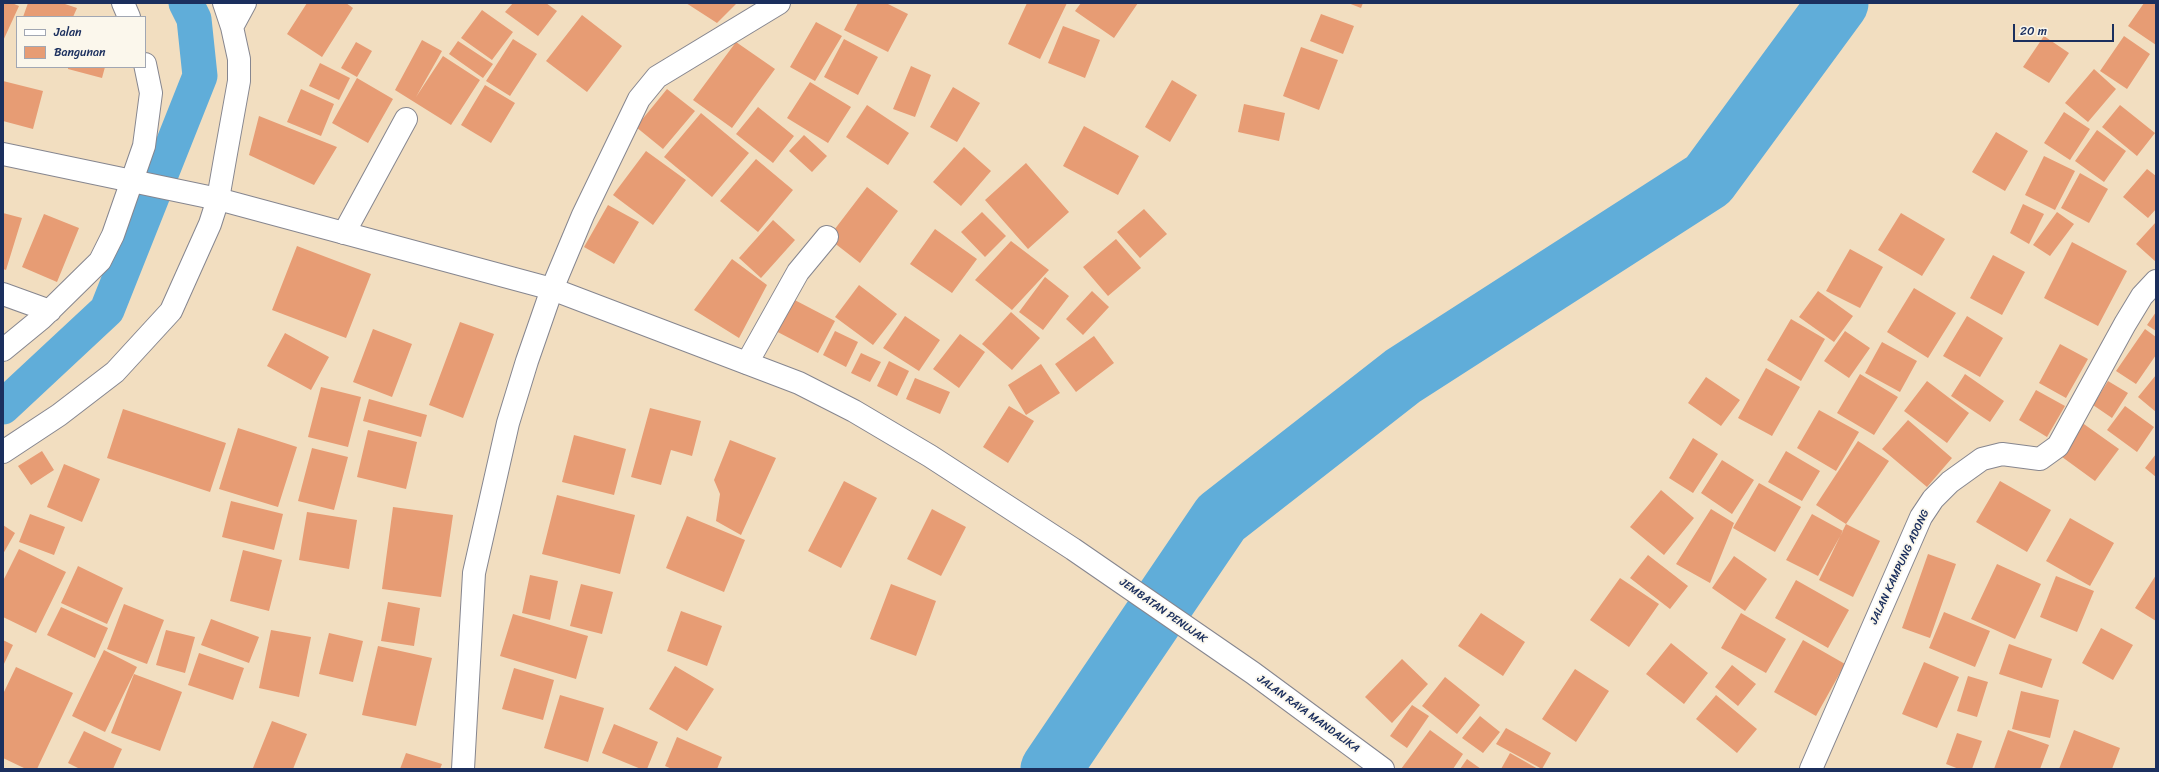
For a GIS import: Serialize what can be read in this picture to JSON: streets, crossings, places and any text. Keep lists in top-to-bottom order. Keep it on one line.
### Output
{"streets":{"street":["JALAN KAMPUNG ADONG","JEMBATAN PENUJAK","JALAN RAYA MANDALIKA"]},"crossings":[["JEMBATAN PENUJAK","JALAN RAYA MANDALIKA"]],"legend":["Jalan","Bangunan"],"scale_bar":"20 m"}
